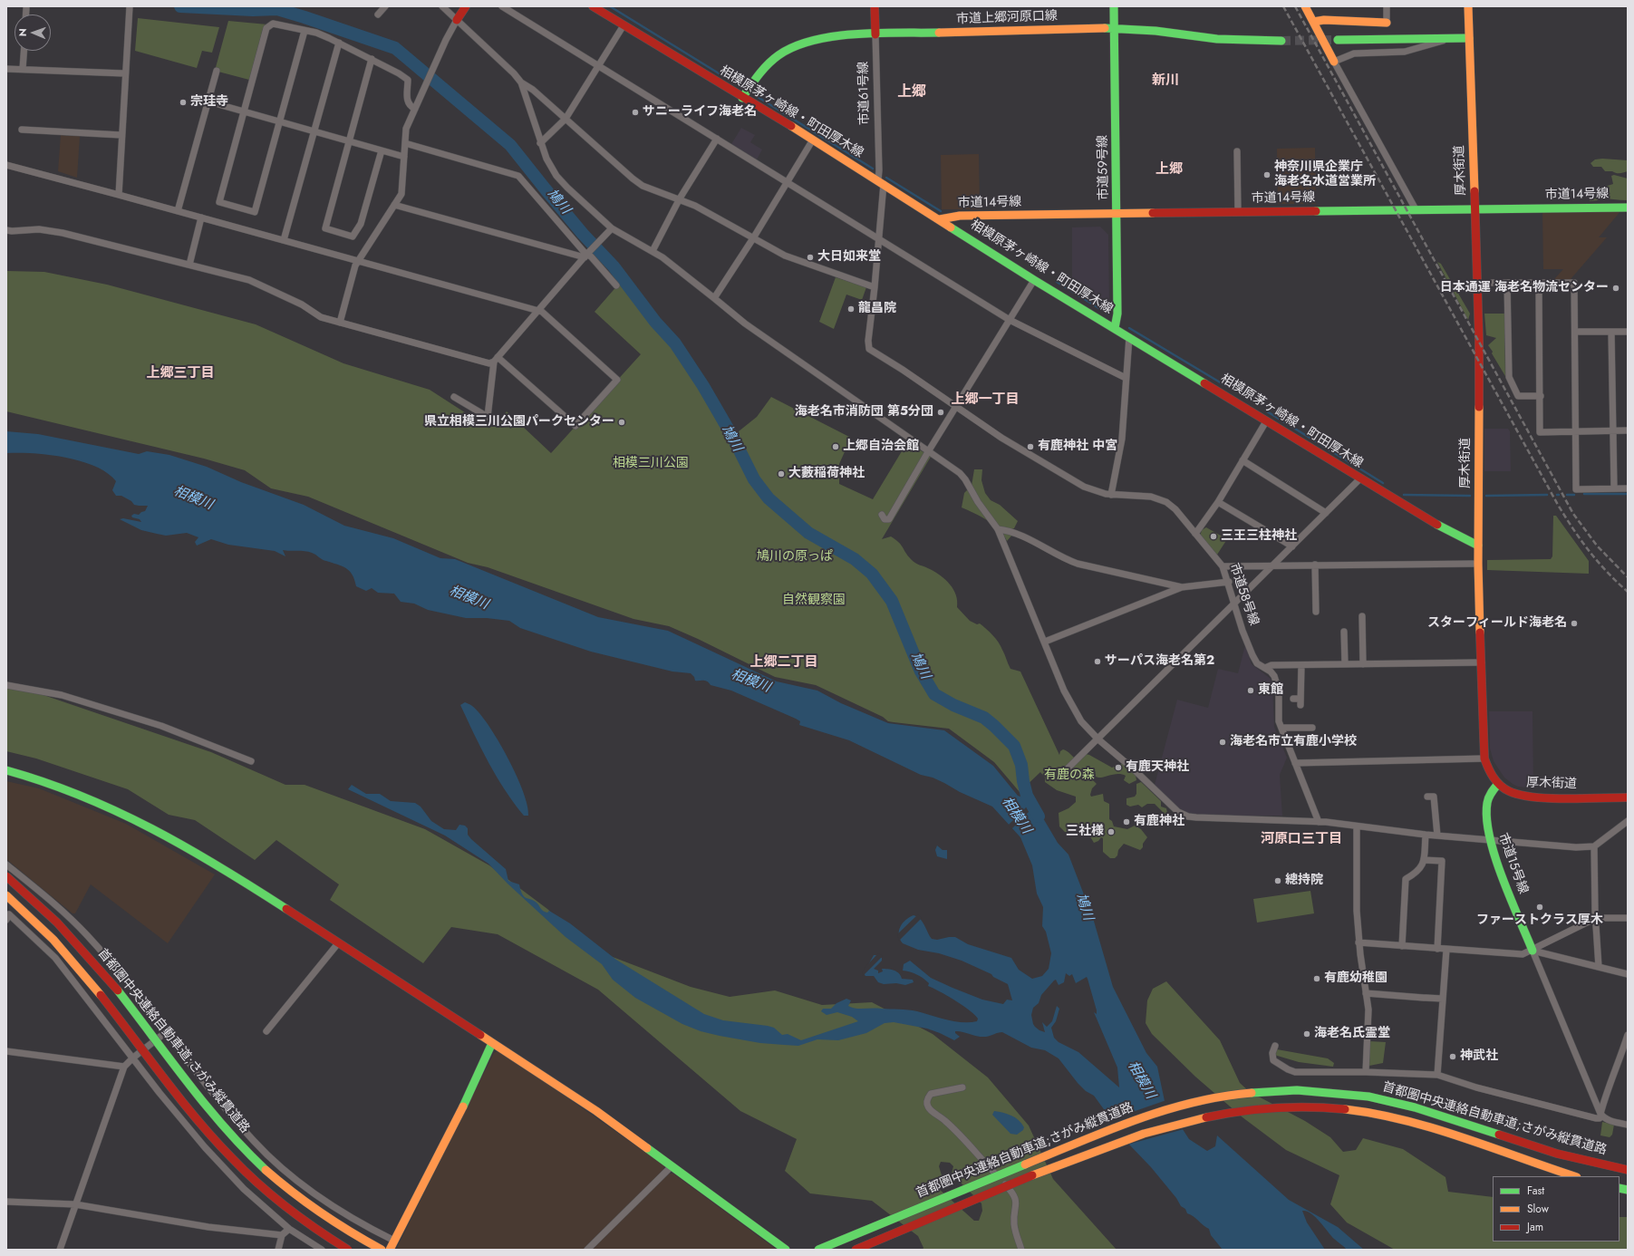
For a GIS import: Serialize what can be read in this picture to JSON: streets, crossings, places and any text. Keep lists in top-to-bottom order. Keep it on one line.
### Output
{"streets":{"main road":["市道上郷河原口線","市道61号線","相模原茅ヶ崎線・町田厚木線","市道59号線","厚木街道","市道14号線","市道15号線","首都圏中央連絡自動車道;さがみ縦貫道路"],"street":["市道58号線"]},"crossings":[["市道上郷河原口線","市道61号線"],["市道上郷河原口線","相模原茅ヶ崎線・町田厚木線"],["市道上郷河原口線","市道59号線"],["市道61号線","相模原茅ヶ崎線・町田厚木線"],["市道61号線","市道58号線"],["相模原茅ヶ崎線・町田厚木線","市道59号線"],["相模原茅ヶ崎線・町田厚木線","厚木街道"],["相模原茅ヶ崎線・町田厚木線","市道14号線"],["市道59号線","市道14号線"],["厚木街道","市道14号線"],["厚木街道","市道15号線"]],"districts":["新川","上郷","上郷","上郷三丁目","上郷一丁目","上郷二丁目","河原口三丁目"],"water":["鳩川","相模川"],"parks":["相模三川公園","鳩川の原っぱ","自然観察園","有鹿の森"],"places":["宗珪寺","サニーライフ海老名","神奈川県企業庁 海老名水道営業所","大日如来堂","日本通運 海老名物流センター","龍昌院","海老名市消防団 第5分団","県立相模三川公園パークセンター","上郷自治会館","有鹿神社 中宮","大藪稲荷神社","三王三柱神社","スターフィールド海老名","サーパス海老名第2","東館","海老名市立有鹿小学校","有鹿天神社","有鹿神社","三社様","總持院","ファーストクラス厚木","有鹿幼稚園","海老名氏霊堂","神武社"],"legend":["Fast","Slow","Jam"],"north":"left"}
